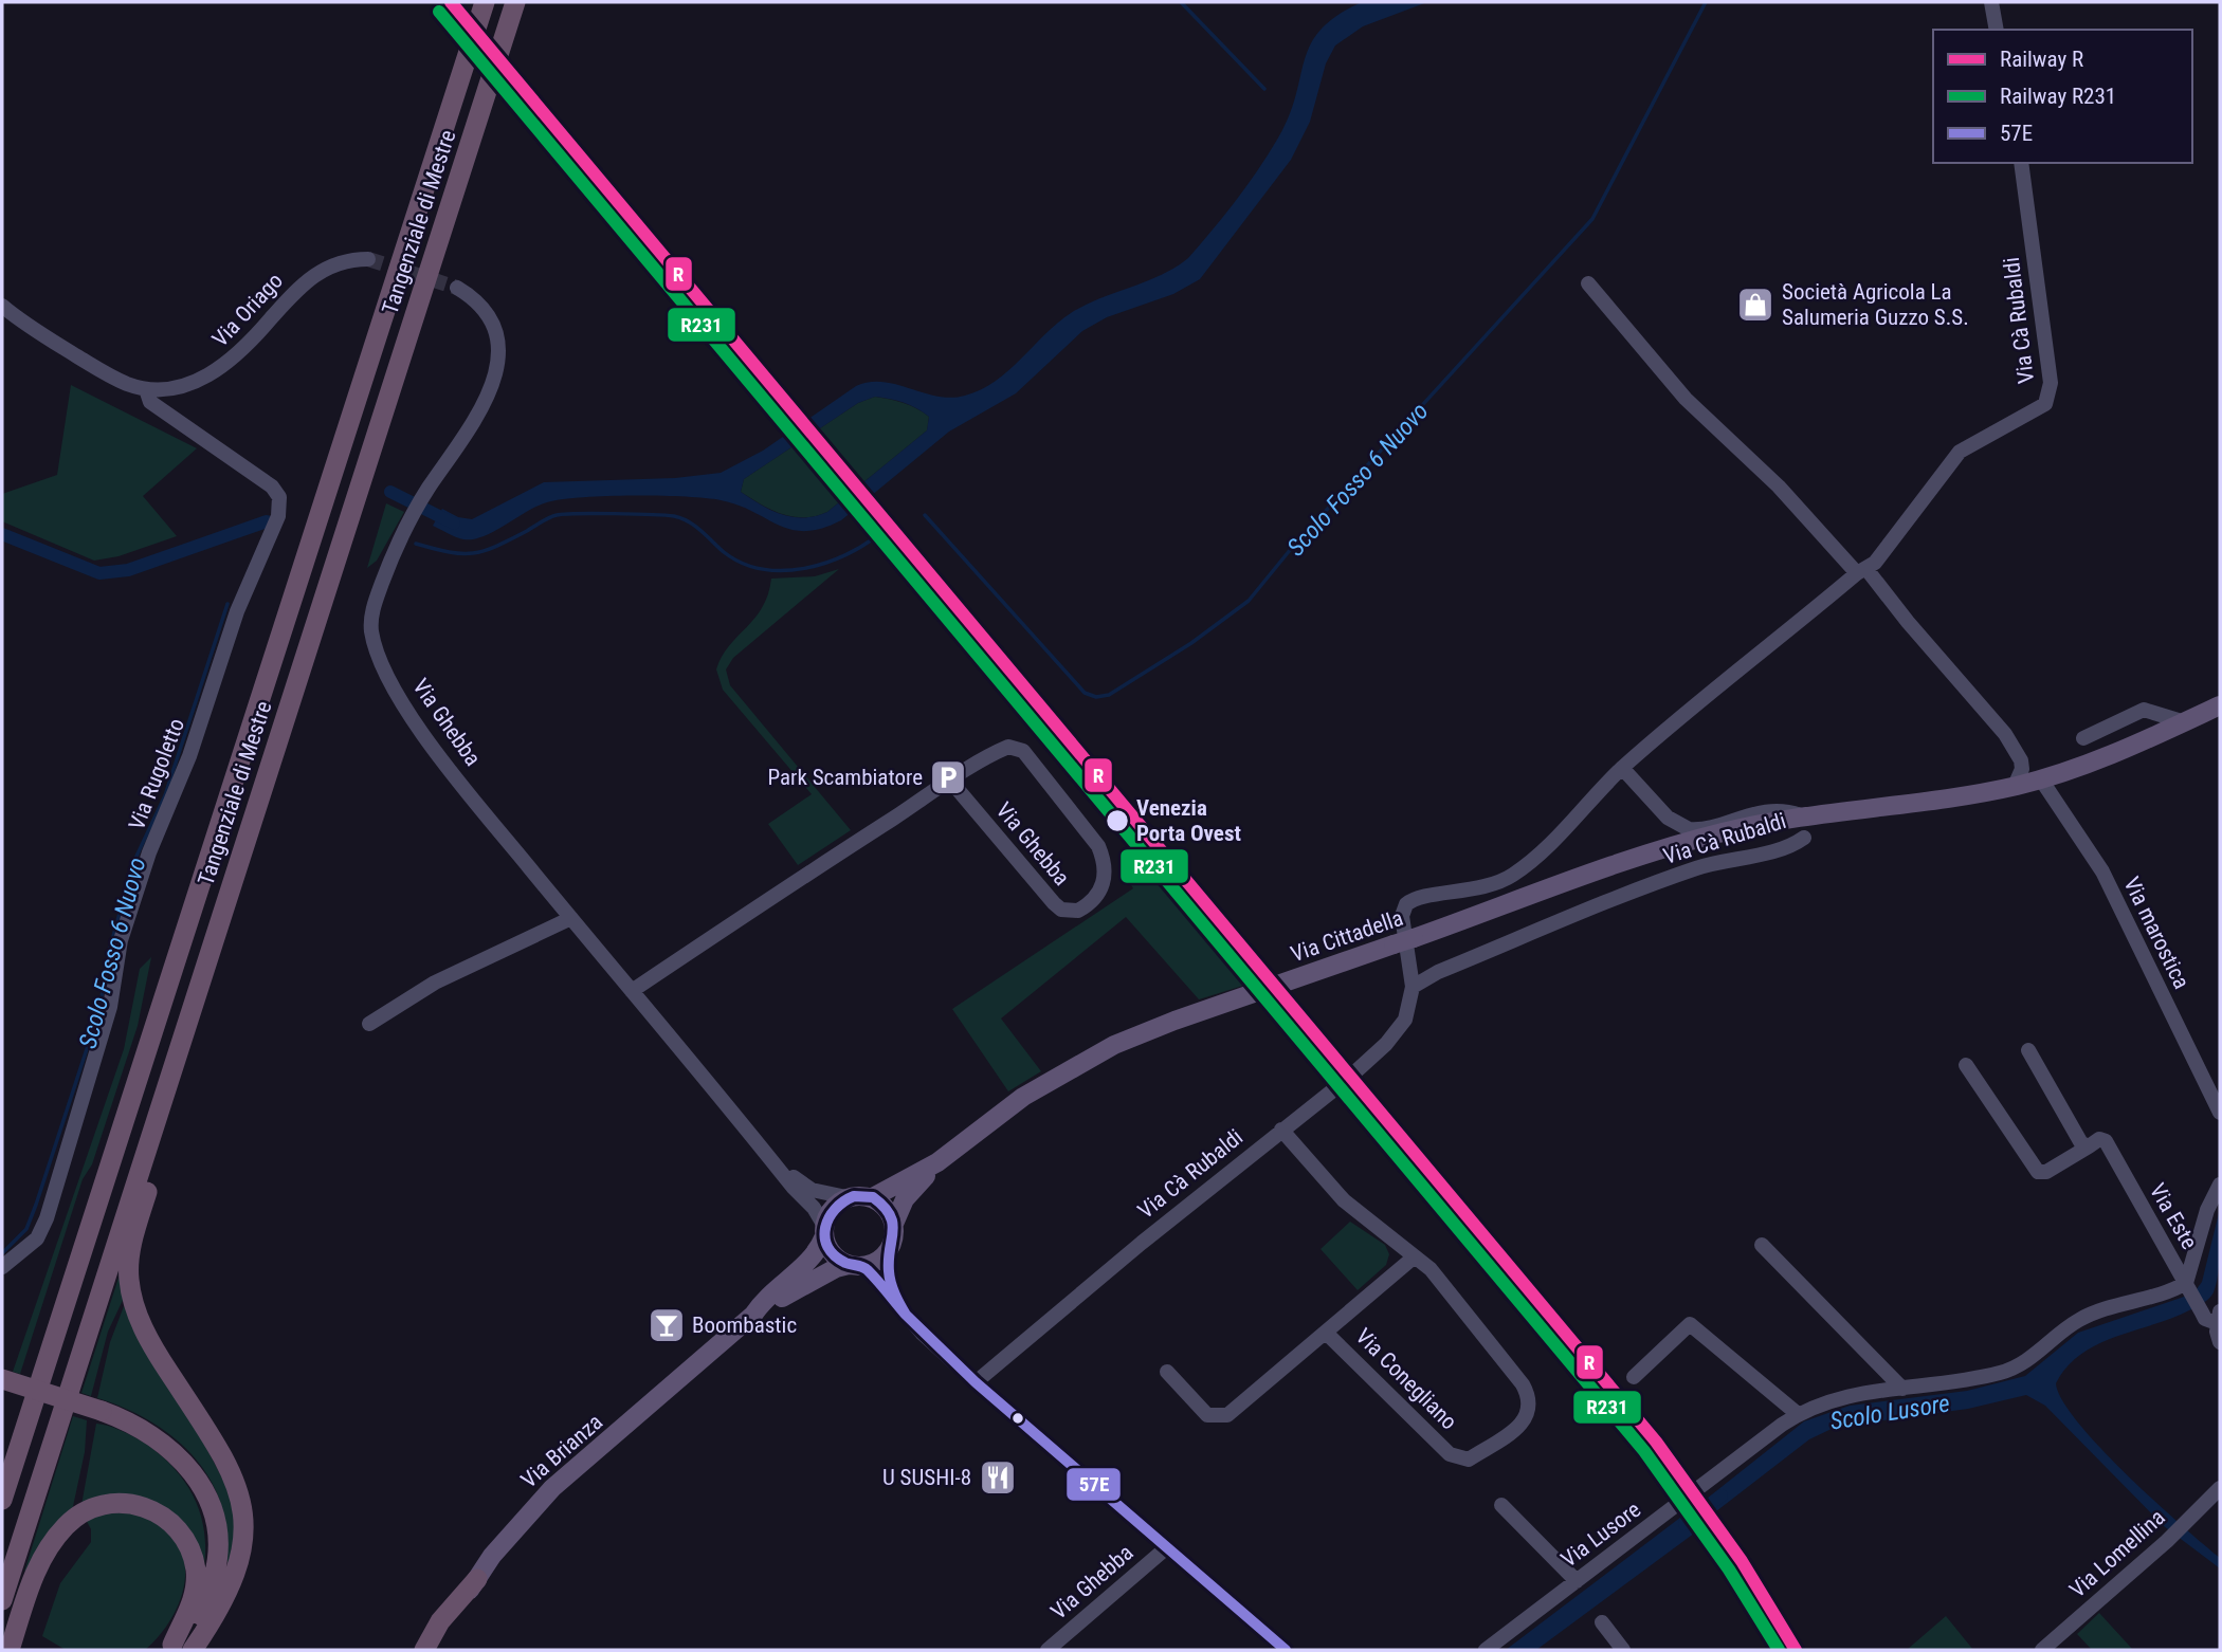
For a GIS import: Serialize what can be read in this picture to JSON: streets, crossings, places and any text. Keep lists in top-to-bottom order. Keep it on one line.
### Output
{"streets":{"highway":["Tangenziale di Mestre"],"main road":["Via Cittadella","Via Brianza"],"street":["Via Oriago","Via Cà Rubaldi","Via Ghebba","Via Rugoletto","Via marostica","Via Este","Via Conegliano","Via Lusore","Via Lomellina"]},"crossings":[["Via Oriago","Via Rugoletto"],["Via Cà Rubaldi","Via Ghebba"],["Via Cà Rubaldi","Via Cittadella"],["Via Cà Rubaldi","Via Conegliano"],["Via Ghebba","Via Cittadella"],["Via Ghebba","Via Brianza"],["Via marostica","Via Cittadella"],["Via Cittadella","Via Brianza"],["Via Este","Via Lusore"]],"water":["Scolo Fosso 6 Nuovo","Scolo Lusore"],"places":{"shop":["Società Agricola La Salumeria Guzzo S.S."],"parking":["Park Scambiatore"],"other":["Venezia Porta Ovest"],"bar":["Boombastic"],"restaurant":["U SUSHI-8"]},"lines":["rail line R","rail line R231","transit line 57E"],"legend":["Railway R","Railway R231","57E"]}
